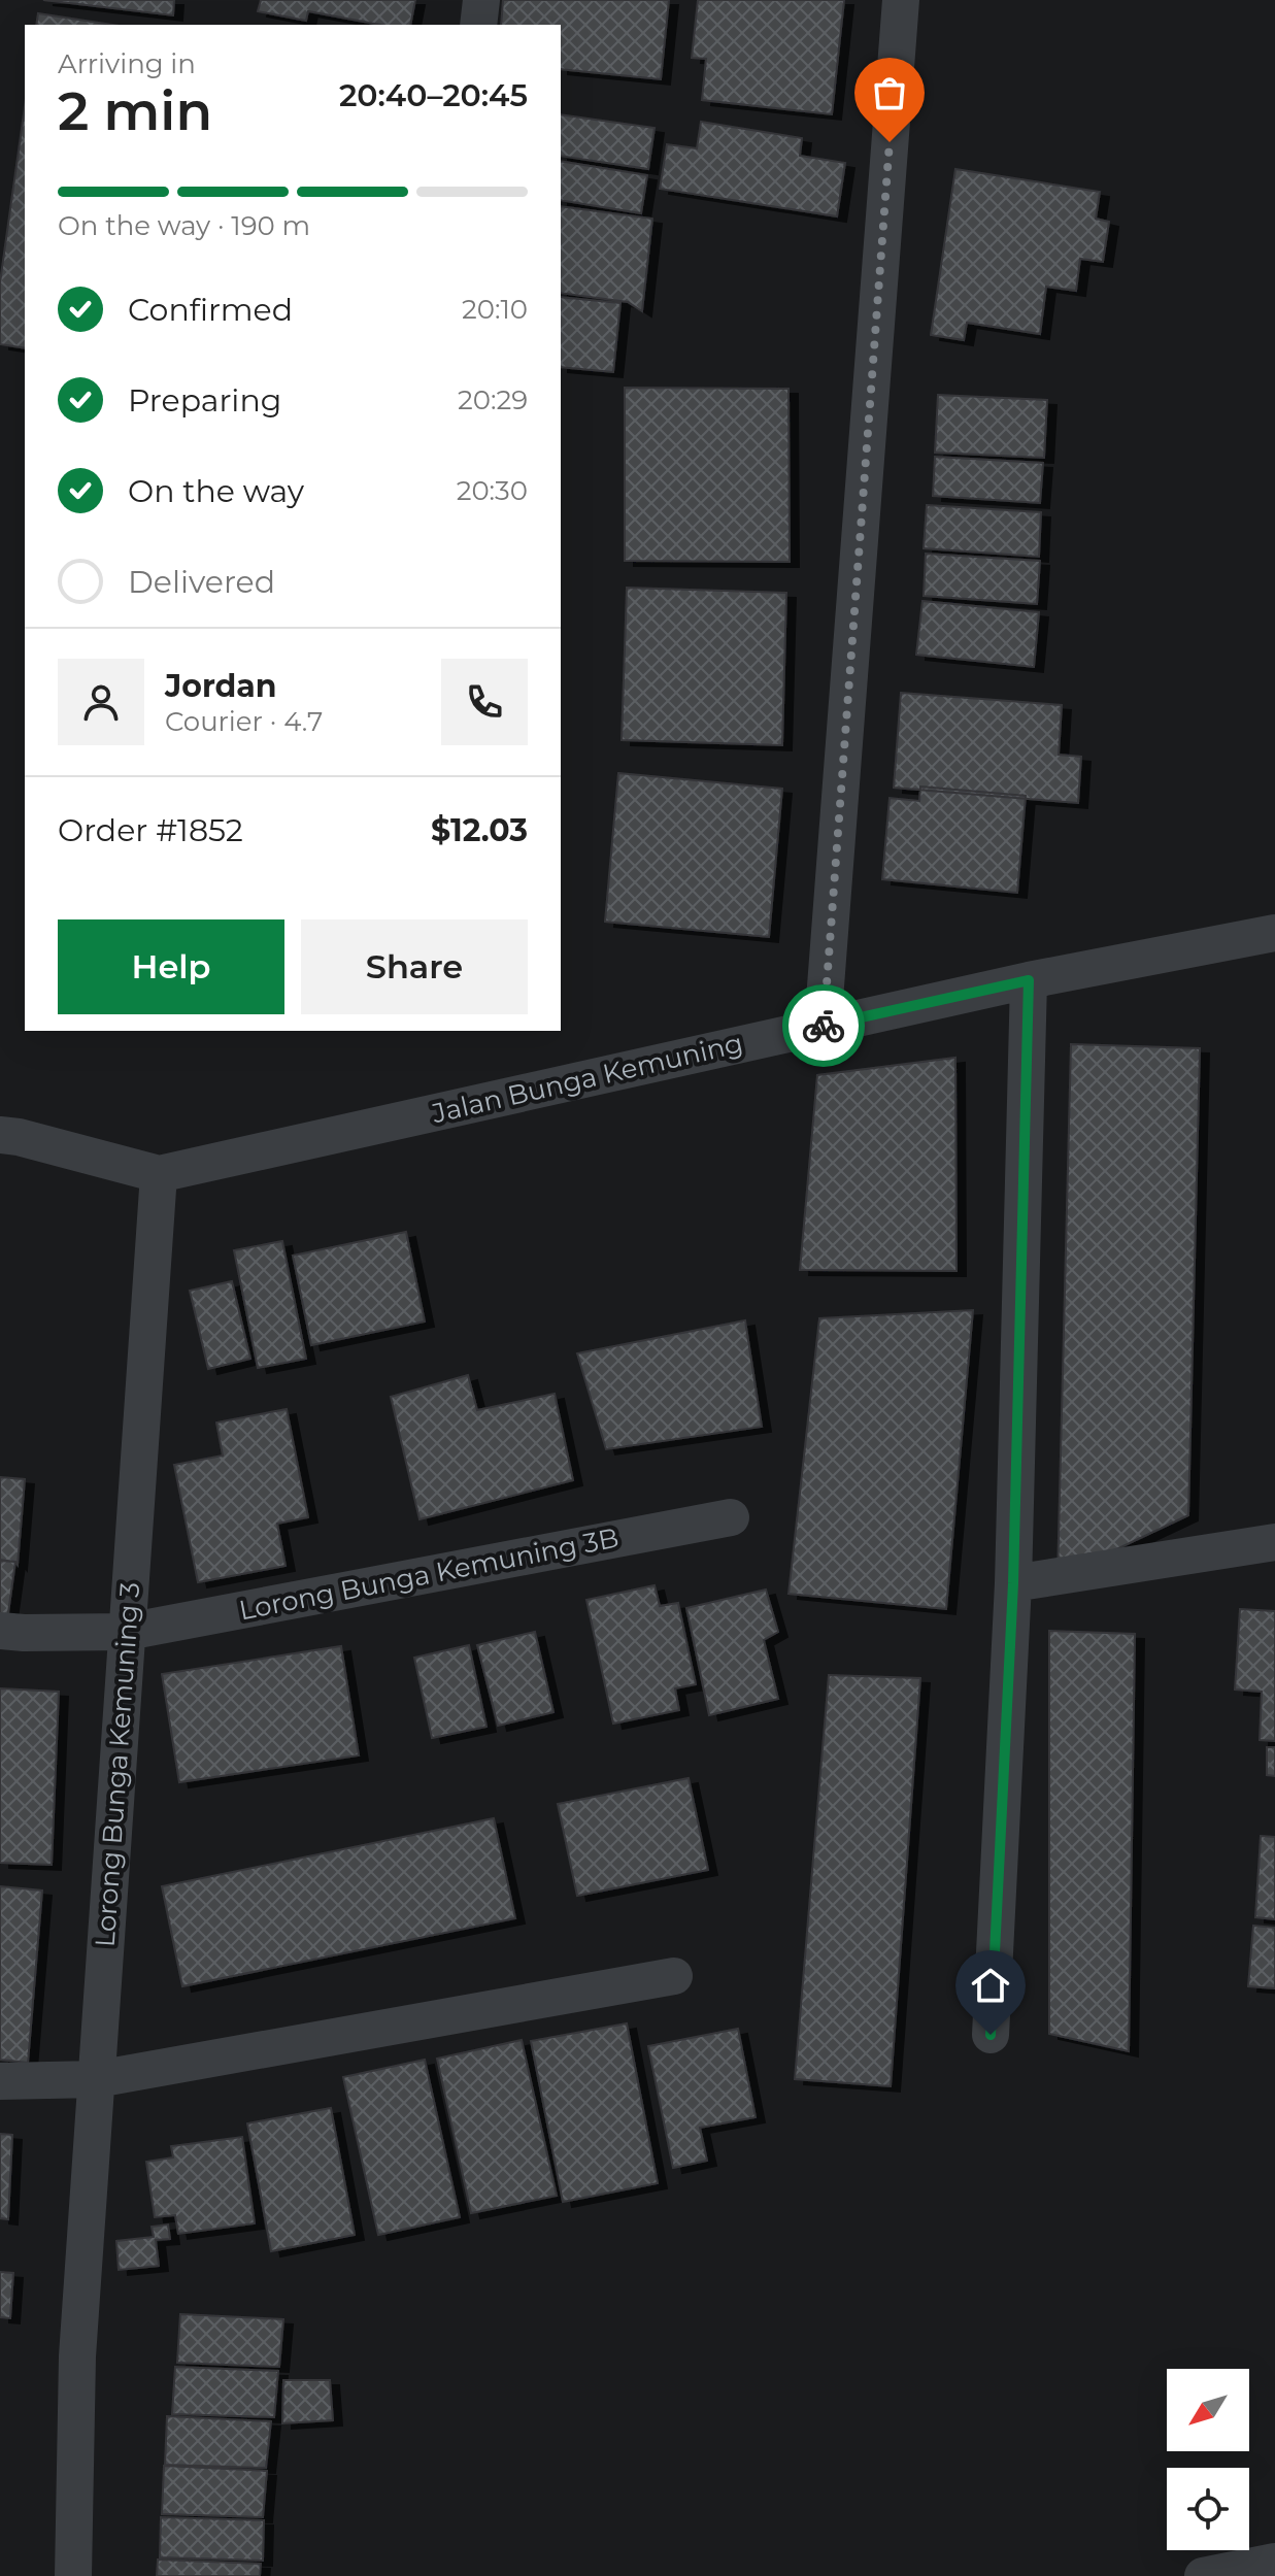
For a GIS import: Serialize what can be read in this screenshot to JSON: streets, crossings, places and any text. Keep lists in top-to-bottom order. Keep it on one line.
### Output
{"streets":{"street":["Jalan Bunga Kemuning","Lorong Bunga Kemuning 3B","Lorong Bunga Kemuning 3"]},"crossings":[["Jalan Bunga Kemuning","Lorong Bunga Kemuning 3"],["Lorong Bunga Kemuning 3B","Lorong Bunga Kemuning 3"]],"north":"bottom left","page":{"heading":["2 min","Arriving in","20:40–20:45"],"panel":["Jordan","Courier · 4.7","Order #1852","$12.03"],"bar":"On the way · 190 m","list":[["Confirmed","20:10"],["Preparing","20:29"],["On the way","20:30"],"Delivered"],"buttons":["Help","Share"]}}
